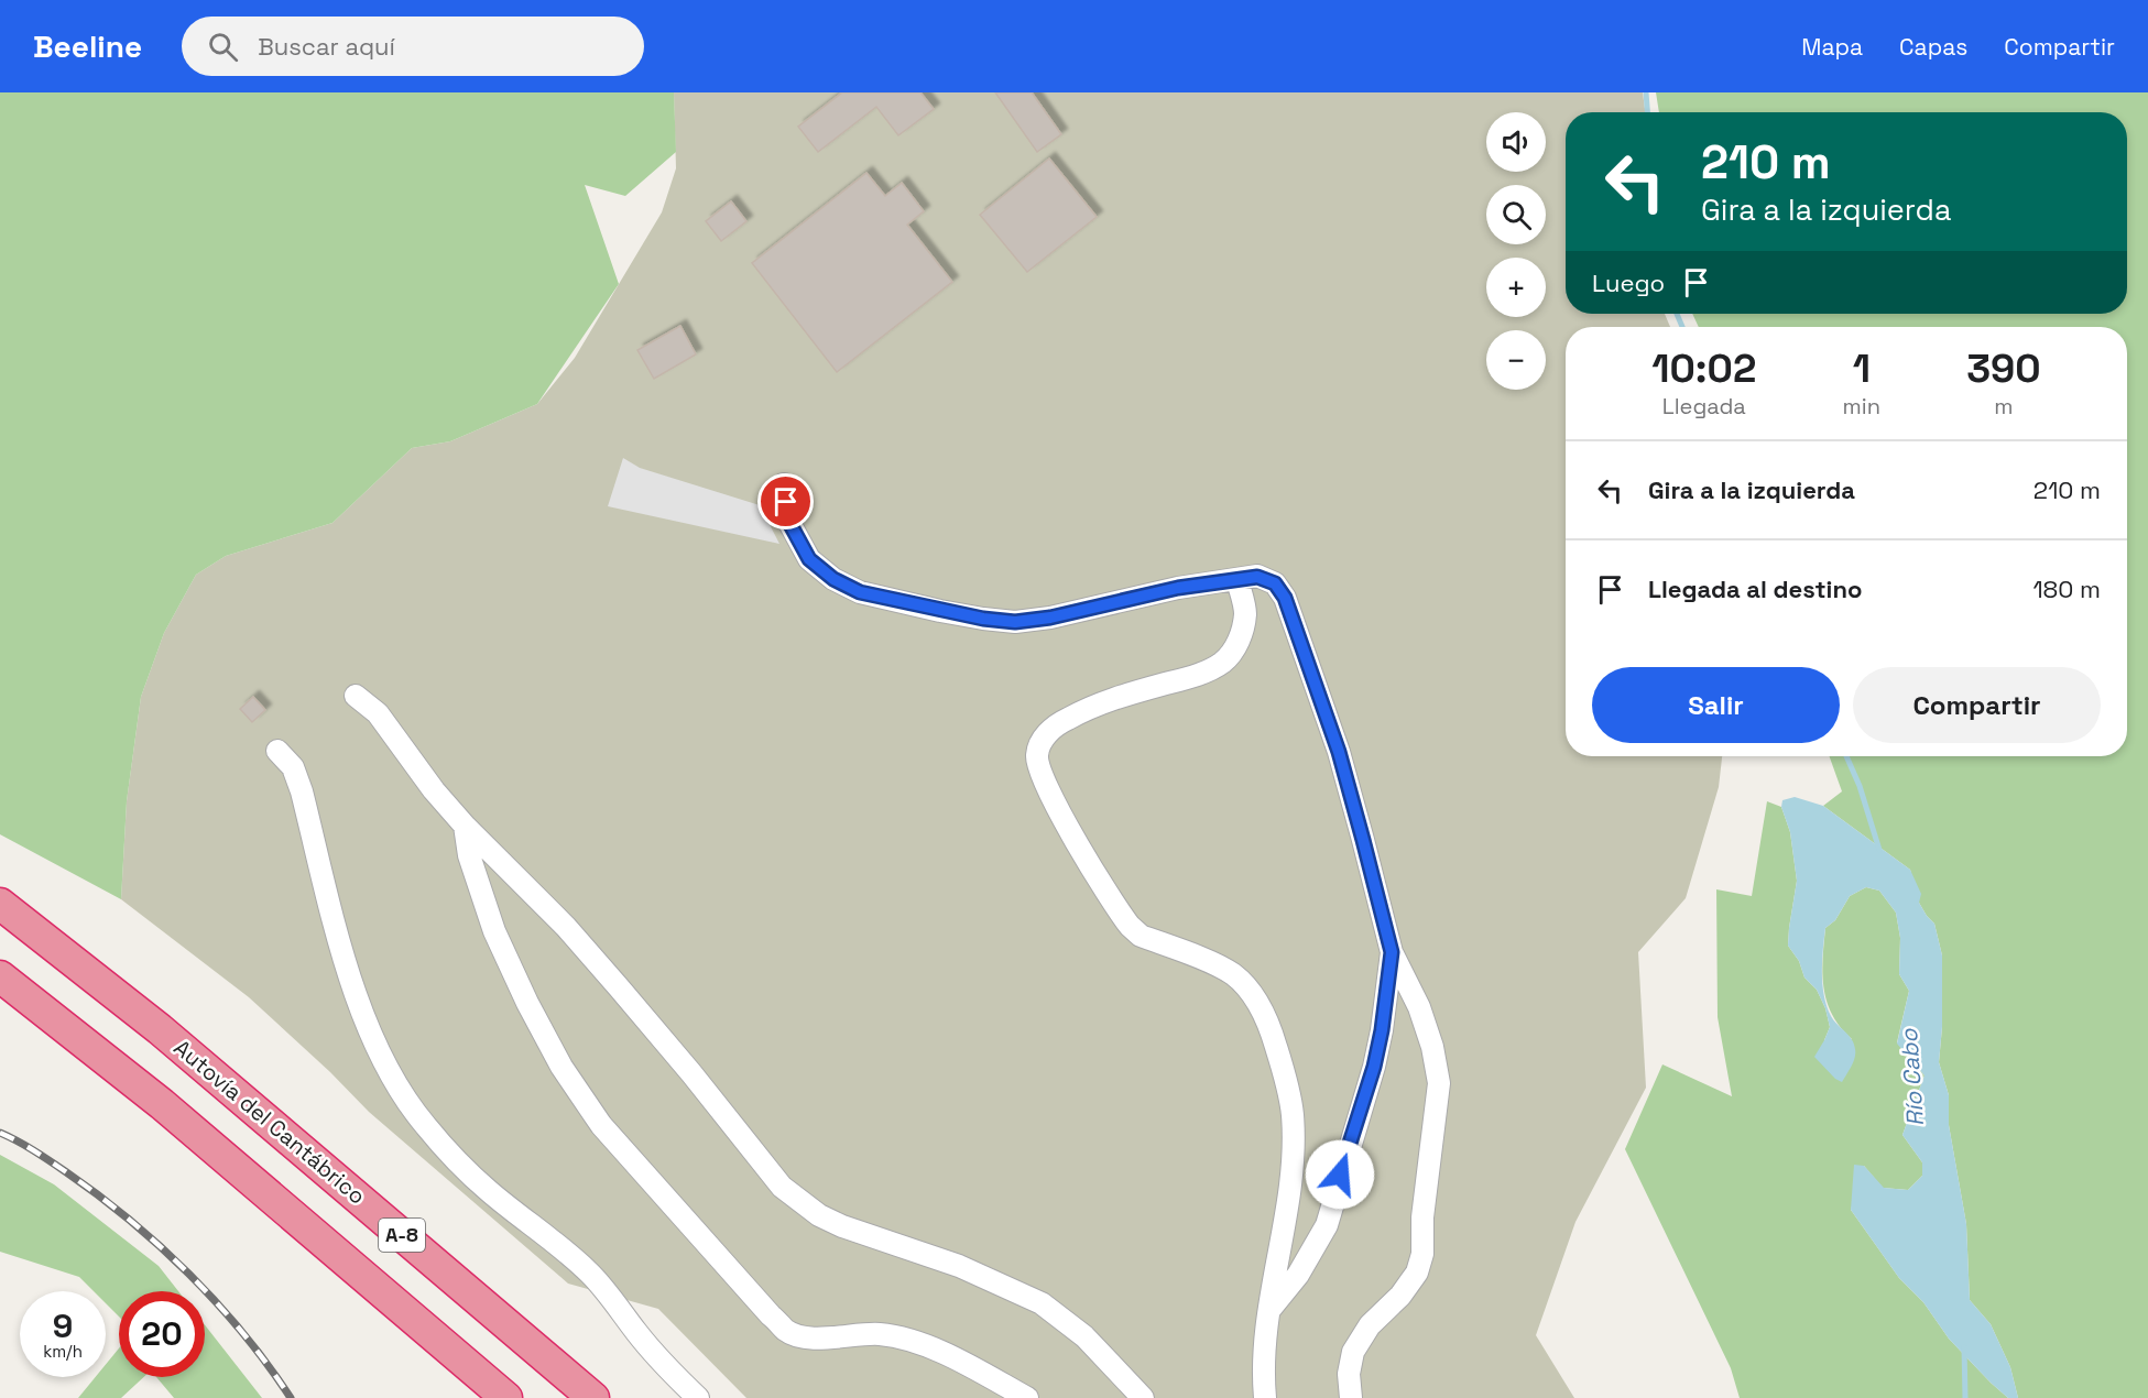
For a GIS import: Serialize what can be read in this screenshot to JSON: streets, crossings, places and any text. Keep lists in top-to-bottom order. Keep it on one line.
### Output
{"streets":{"highway":["Autovía del Cantábrico","A-8"]},"water":["Río Cabo"],"page":{"header":"Beeline","search":"Buscar aquí","nav":["Mapa","Capas","Compartir"],"map_buttons":["+","−"],"turn":["210 m","Gira a la izquierda"],"then":"Luego","eta":["10:02","Llegada","1","min","390","m"],"list":[{"name":"Gira a la izquierda","value":"210 m"},{"name":"Llegada al destino","value":"180 m"}],"buttons":["Salir","Compartir"],"speed":"9 km/h","limit":"20"}}
